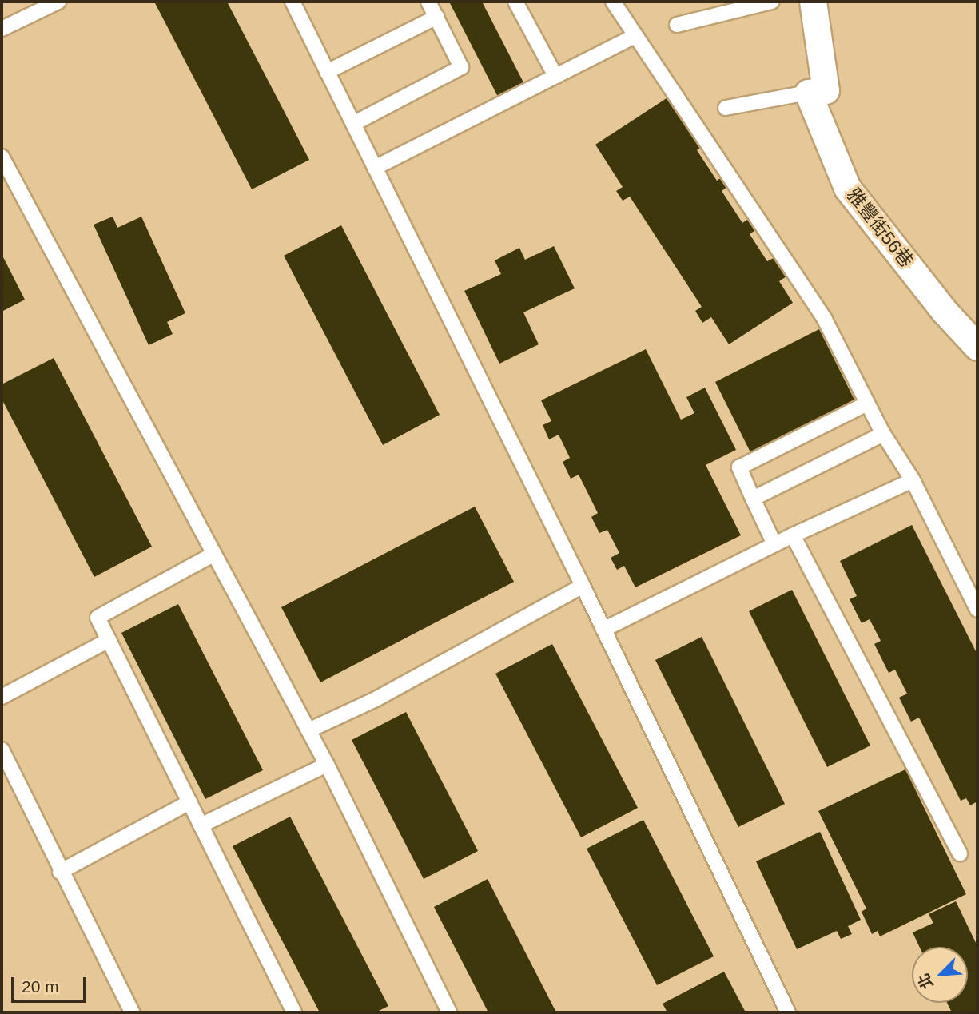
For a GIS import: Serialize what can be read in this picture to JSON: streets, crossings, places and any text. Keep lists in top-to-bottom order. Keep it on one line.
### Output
{"streets":{"street":["雅豐街56巷"]},"scale_bar":"20 m","north":"bottom left"}
